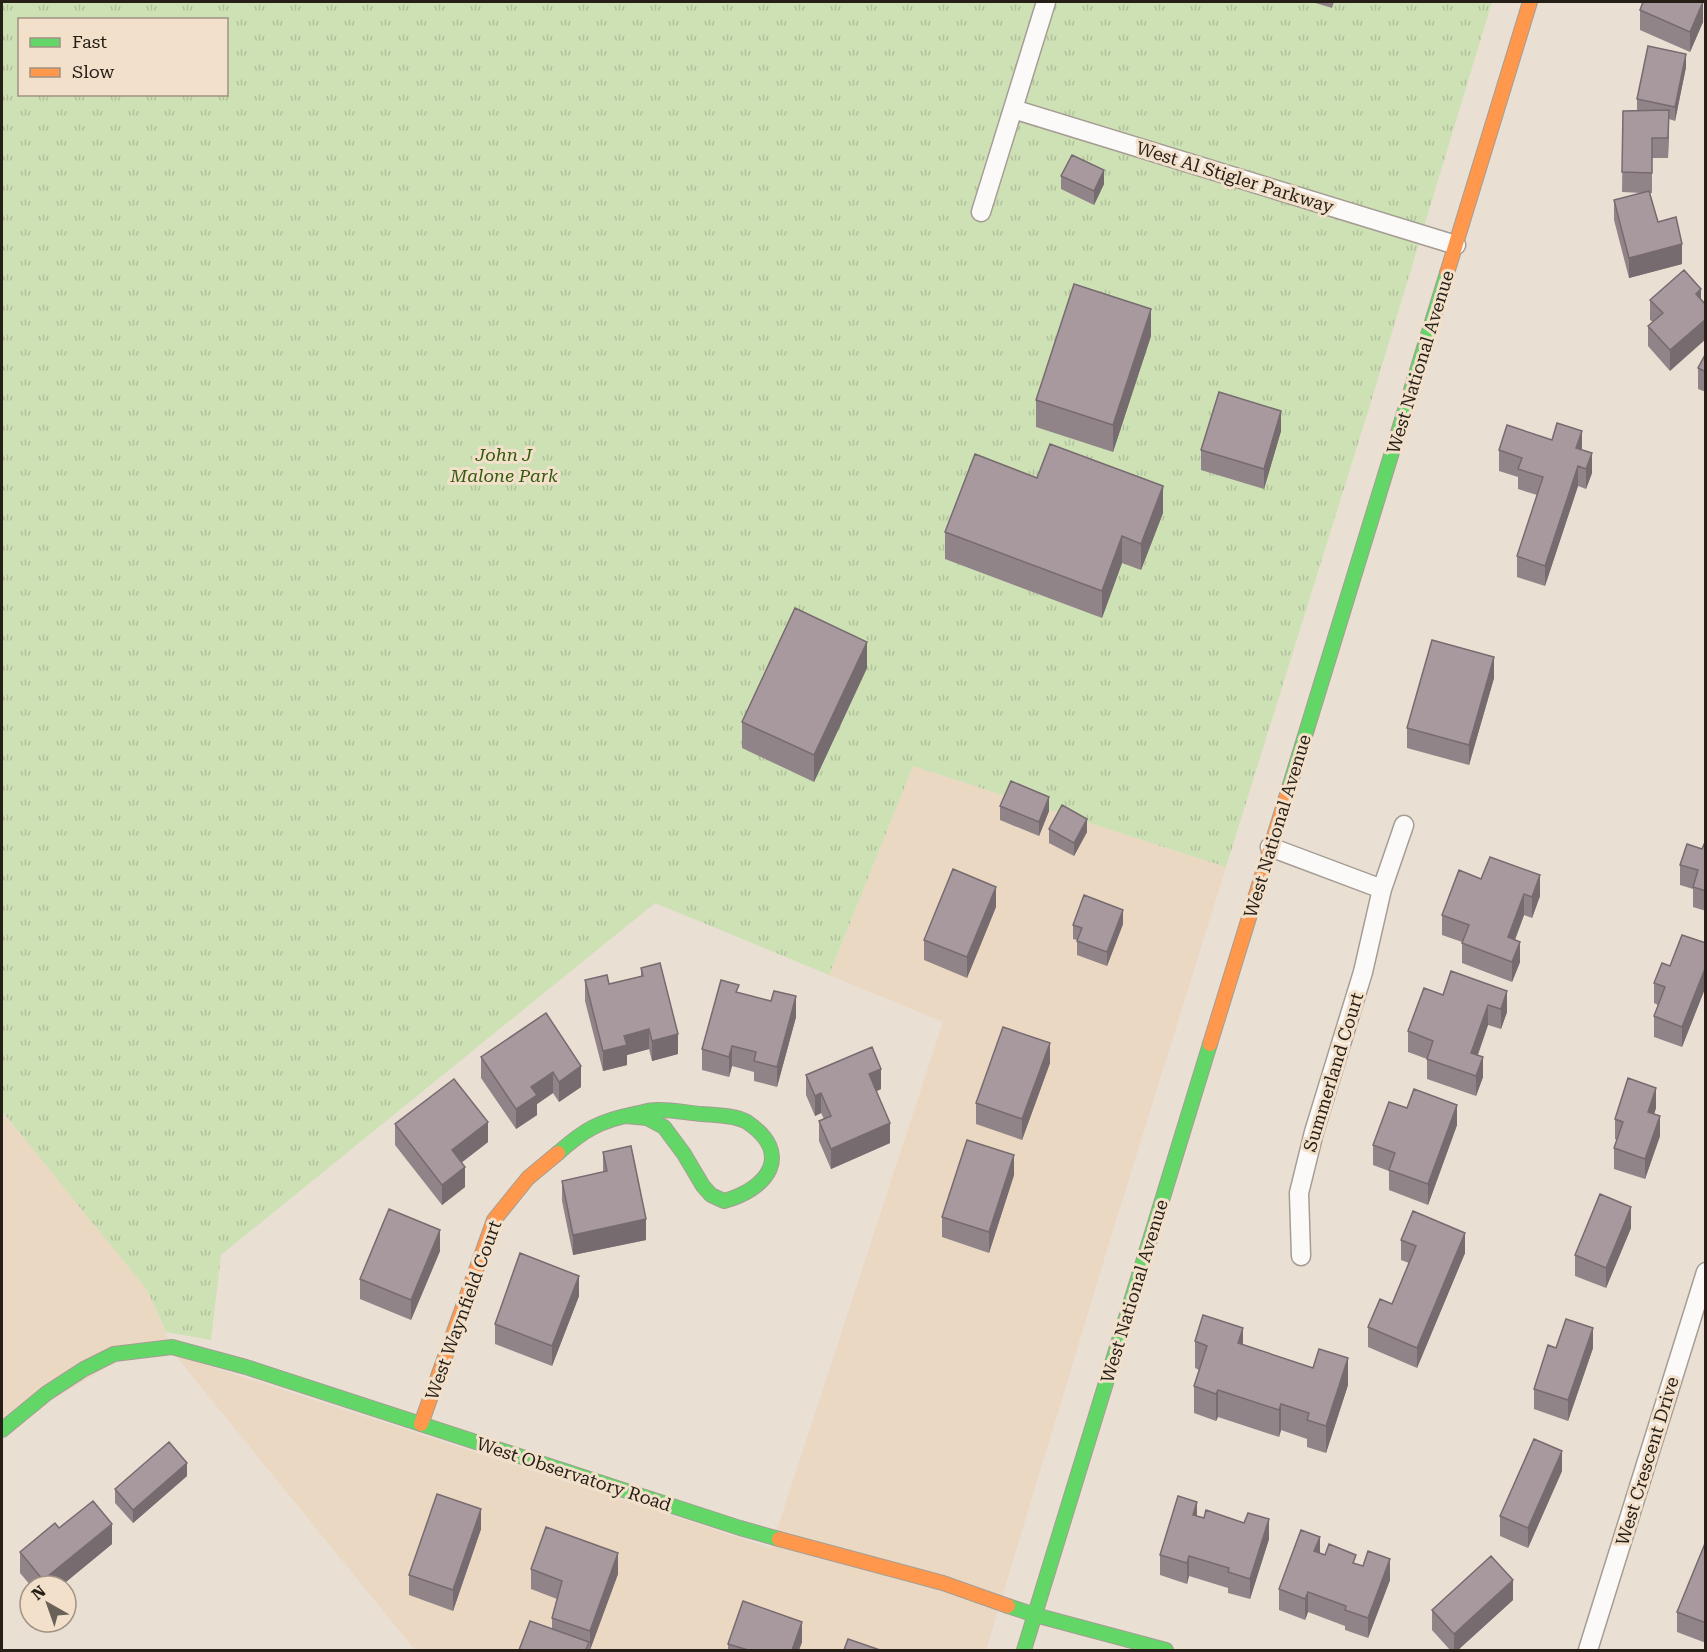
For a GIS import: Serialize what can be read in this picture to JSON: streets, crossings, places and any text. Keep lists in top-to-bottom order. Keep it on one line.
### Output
{"streets":{"street":["West Al Stigler Parkway","West National Avenue","Summerland Court","West Waynfield Court","West Crescent Drive","West Observatory Road"]},"crossings":[["West Al Stigler Parkway","West National Avenue"],["West National Avenue","West Observatory Road"],["West Waynfield Court","West Observatory Road"]],"parks":["John J Malone Park"],"legend":["Fast","Slow"],"north":"top left"}
